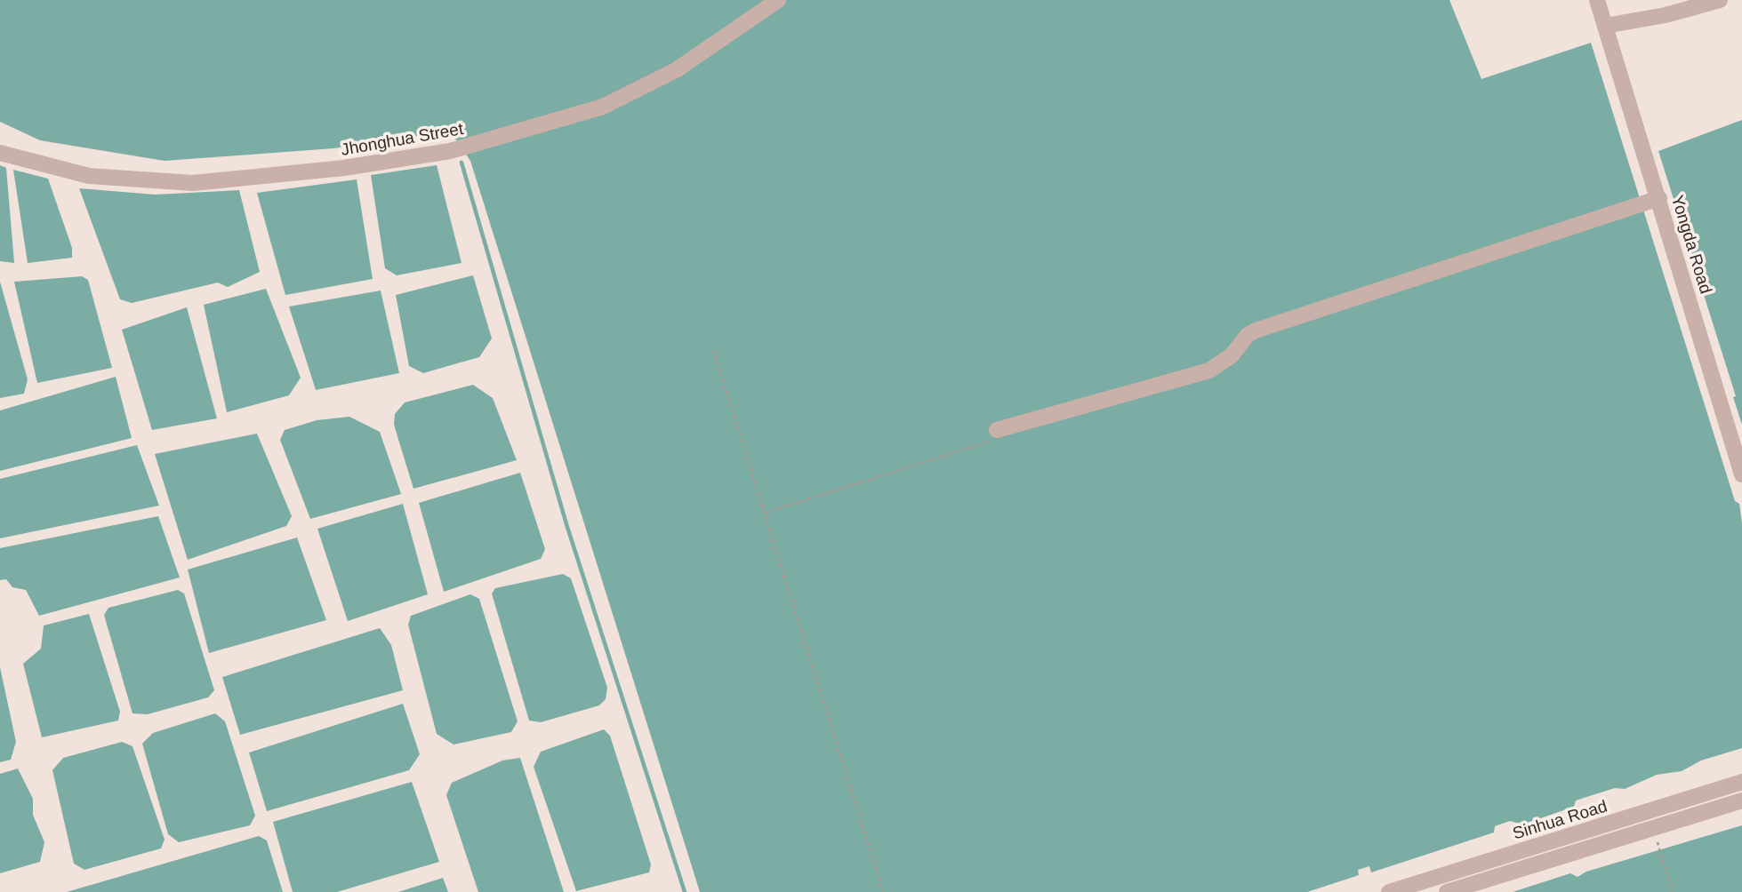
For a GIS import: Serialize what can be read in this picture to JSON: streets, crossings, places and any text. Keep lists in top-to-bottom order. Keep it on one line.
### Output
{"streets":{"street":["Jhonghua Street","Yongda Road","Sinhua Road"]}}
